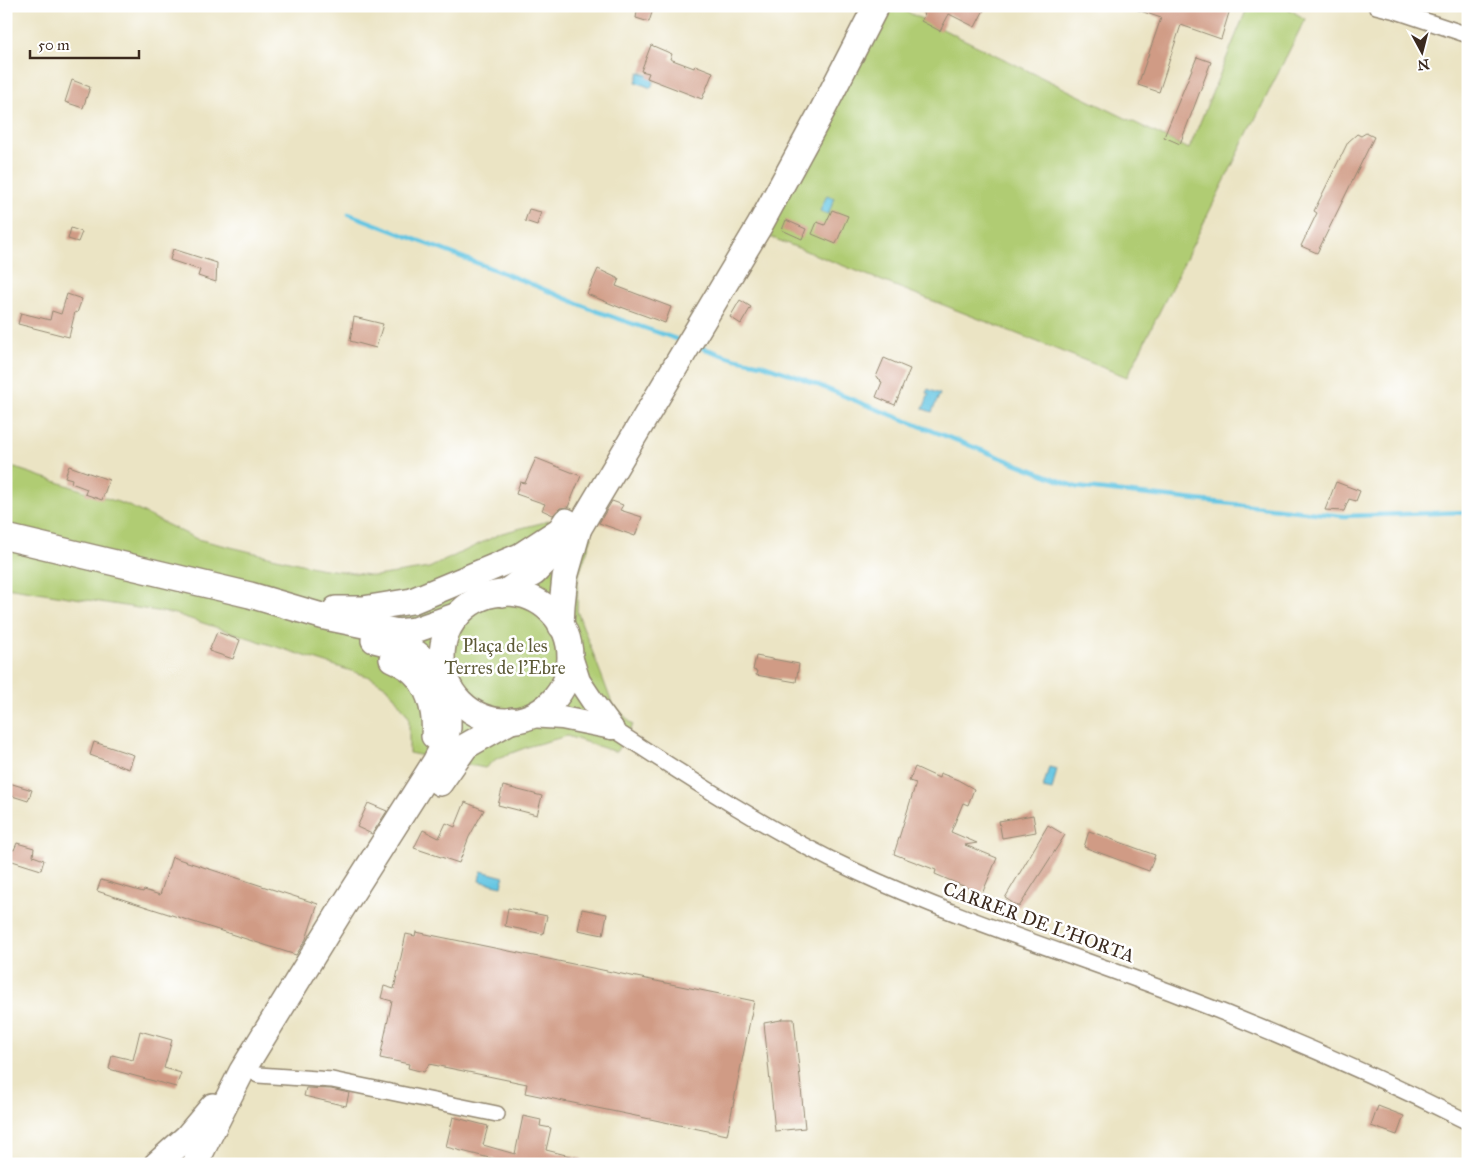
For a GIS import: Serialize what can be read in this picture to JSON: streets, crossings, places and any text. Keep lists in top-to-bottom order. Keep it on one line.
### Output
{"streets":{"street":["CARRER DE L'HORTA"]},"parks":["Plaça de les Terres de l'Ebre"],"scale_bar":"50 m","north":"bottom"}
